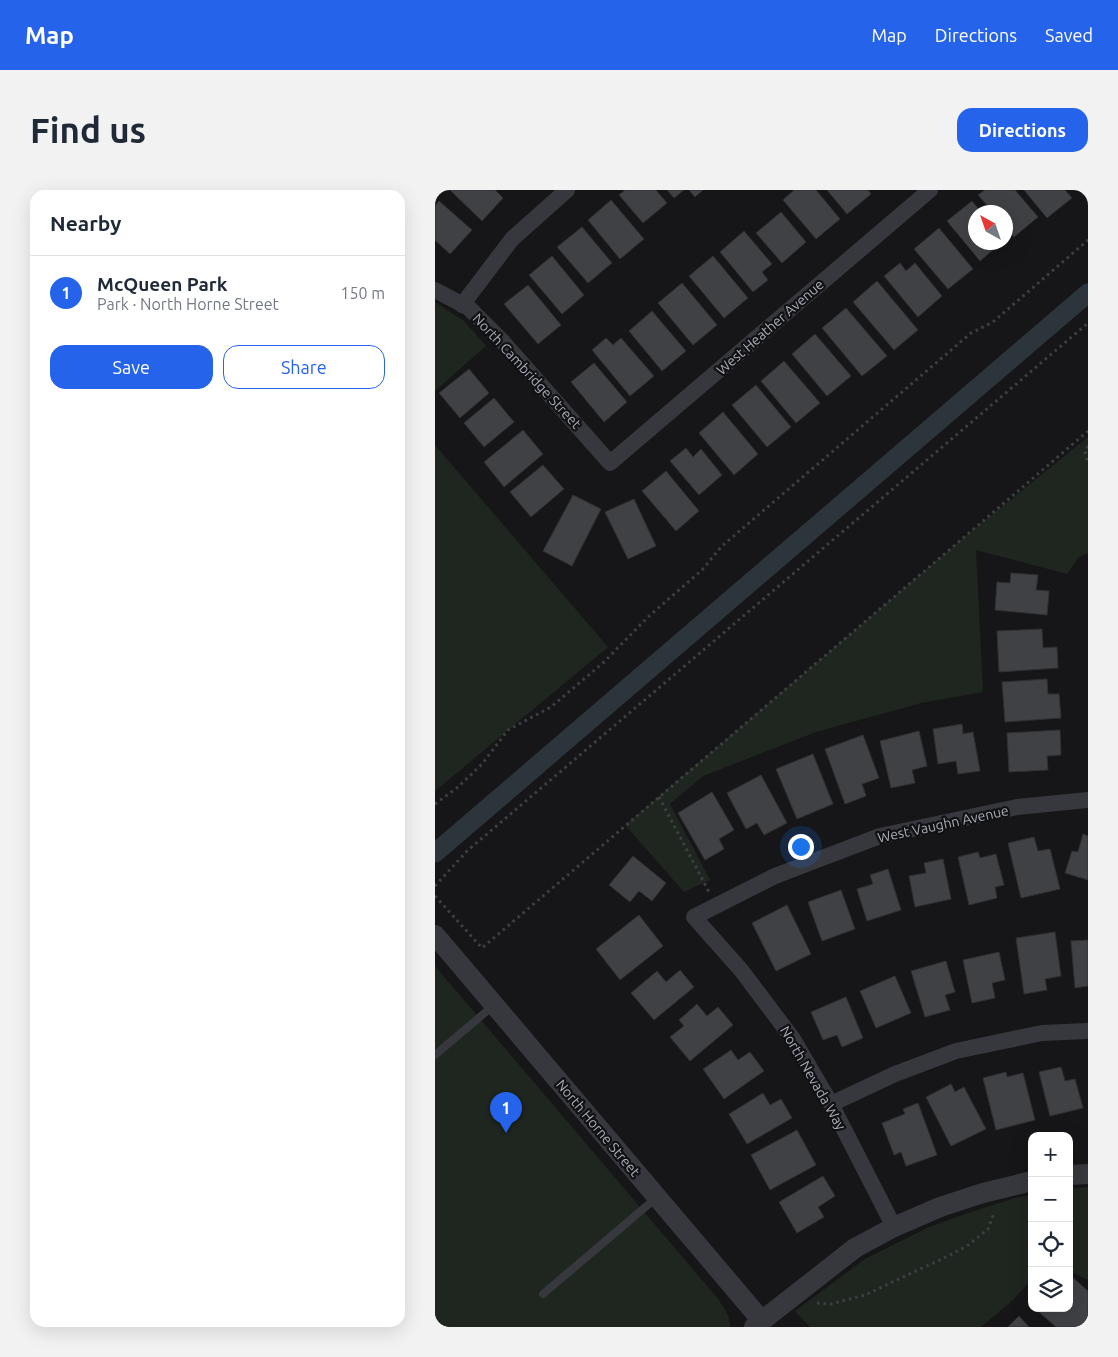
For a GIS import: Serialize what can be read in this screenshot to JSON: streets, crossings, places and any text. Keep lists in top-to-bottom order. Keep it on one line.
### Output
{"streets":{"street":["West Heather Avenue","North Cambridge Street","West Vaughn Avenue","North Nevada Way","North Horne Street"]},"crossings":[["West Heather Avenue","North Cambridge Street"],["West Vaughn Avenue","North Nevada Way"]],"north":"top left","page":{"header":"Map","nav":["Map","Directions","Saved"],"buttons":["Directions",["Save","Share"]],"title":"Find us","heading":"Nearby","list":[{"mark":"1","name":"McQueen Park","note":"Park · North Horne Street","value":"150 m"}],"pins":"1","map_buttons":["+","−"]}}
